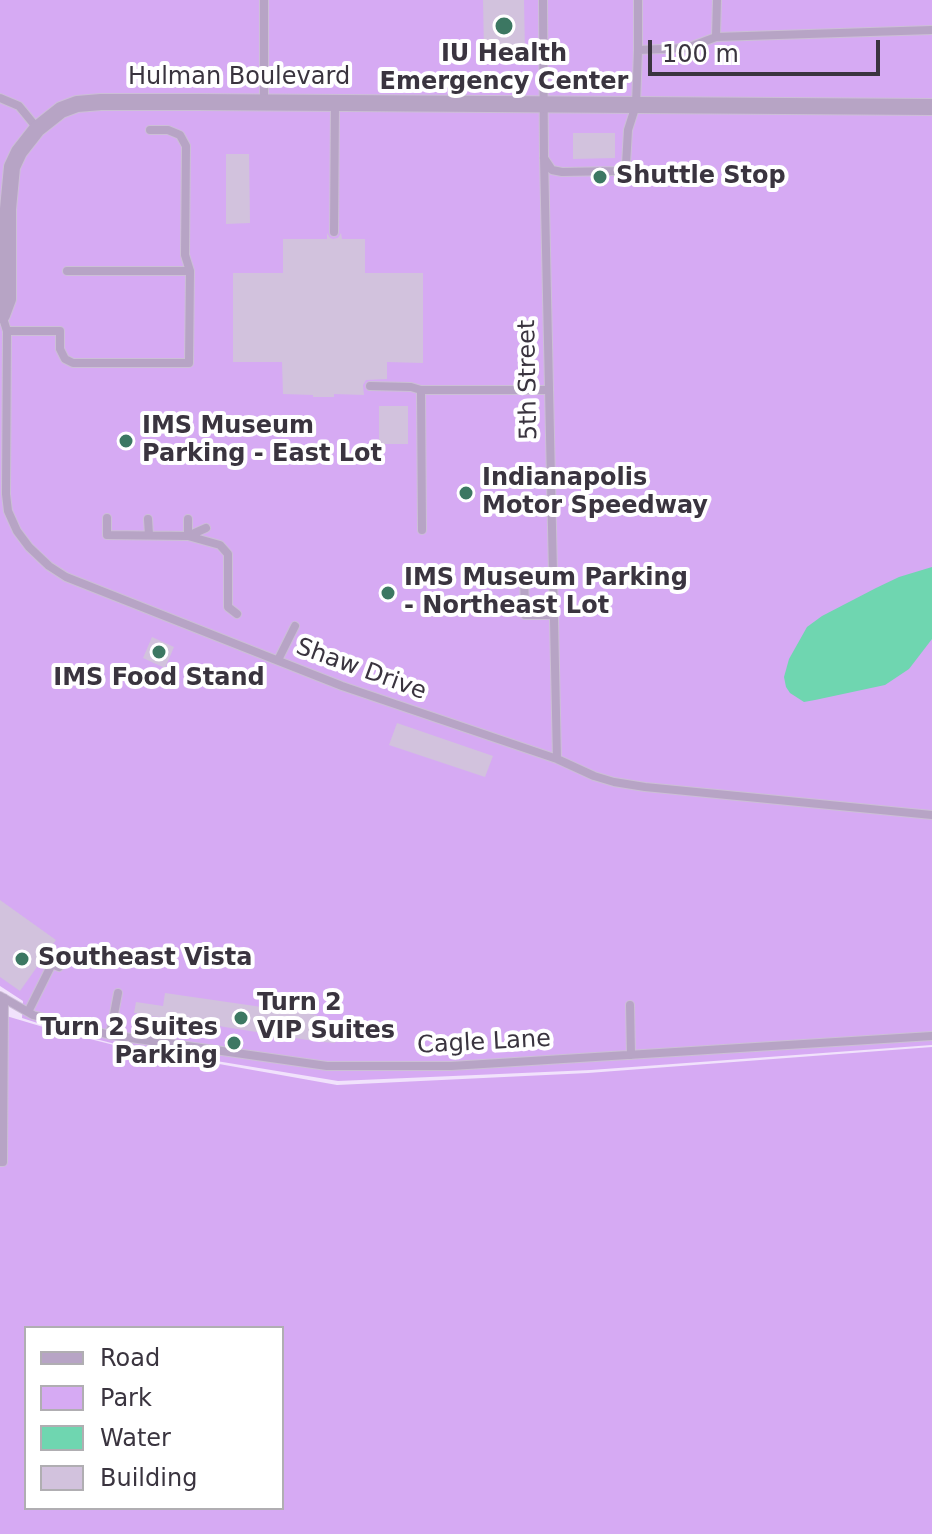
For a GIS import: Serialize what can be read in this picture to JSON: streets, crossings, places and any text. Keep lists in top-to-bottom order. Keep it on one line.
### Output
{"streets":{"street":["Hulman Boulevard"],"lane":["5th Street","Shaw Drive","Cagle Lane"]},"crossings":[["Hulman Boulevard","5th Street"],["Hulman Boulevard","Shaw Drive"],["5th Street","Shaw Drive"]],"places":["IU Health Emergency Center","Shuttle Stop","IMS Museum Parking - East Lot","Indianapolis Motor Speedway","IMS Museum Parking - Northeast Lot","IMS Food Stand","Southeast Vista","Turn 2 VIP Suites","Turn 2 Suites Parking"],"legend":["Road","Park","Water","Building"],"scale_bar":"100 m"}
